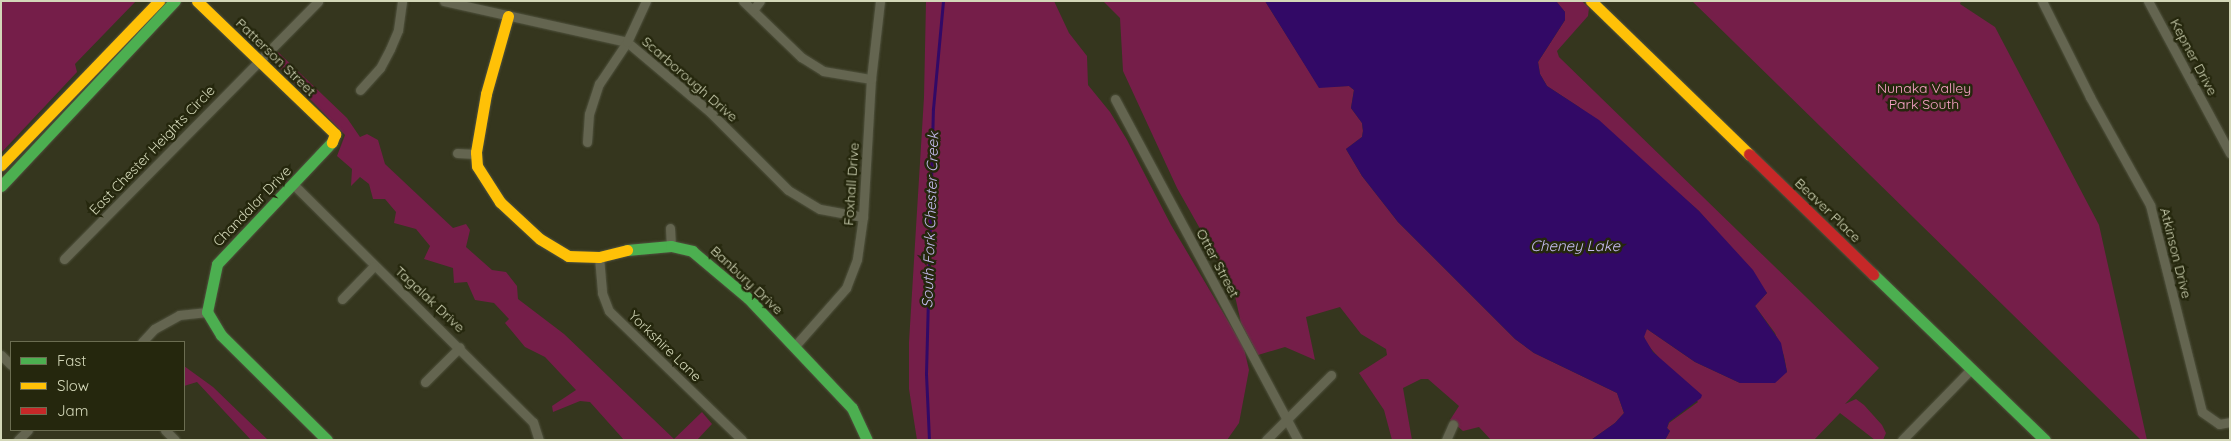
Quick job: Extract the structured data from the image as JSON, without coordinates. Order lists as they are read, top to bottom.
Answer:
{
  "streets": {
    "street": [
      "Patterson Street",
      "Kepner Drive",
      "Scarborough Drive",
      "East Chester Heights Circle",
      "Foxhall Drive",
      "Chandalar Drive",
      "Beaver Place",
      "Atkinson Drive",
      "Otter Street",
      "Banbury Drive",
      "Tagalak Drive",
      "Yorkshire Lane"
    ]
  },
  "crossings": [
    ["Patterson Street", "East Chester Heights Circle"],
    ["Patterson Street", "Chandalar Drive"],
    ["Scarborough Drive", "Foxhall Drive"],
    ["Scarborough Drive", "Banbury Drive"],
    ["Foxhall Drive", "Banbury Drive"],
    ["Chandalar Drive", "Tagalak Drive"],
    ["Banbury Drive", "Yorkshire Lane"]
  ],
  "water": ["South Fork Chester Creek", "Cheney Lake"],
  "parks": ["Nunaka Valley Park South"],
  "legend": ["Fast", "Slow", "Jam"]
}
